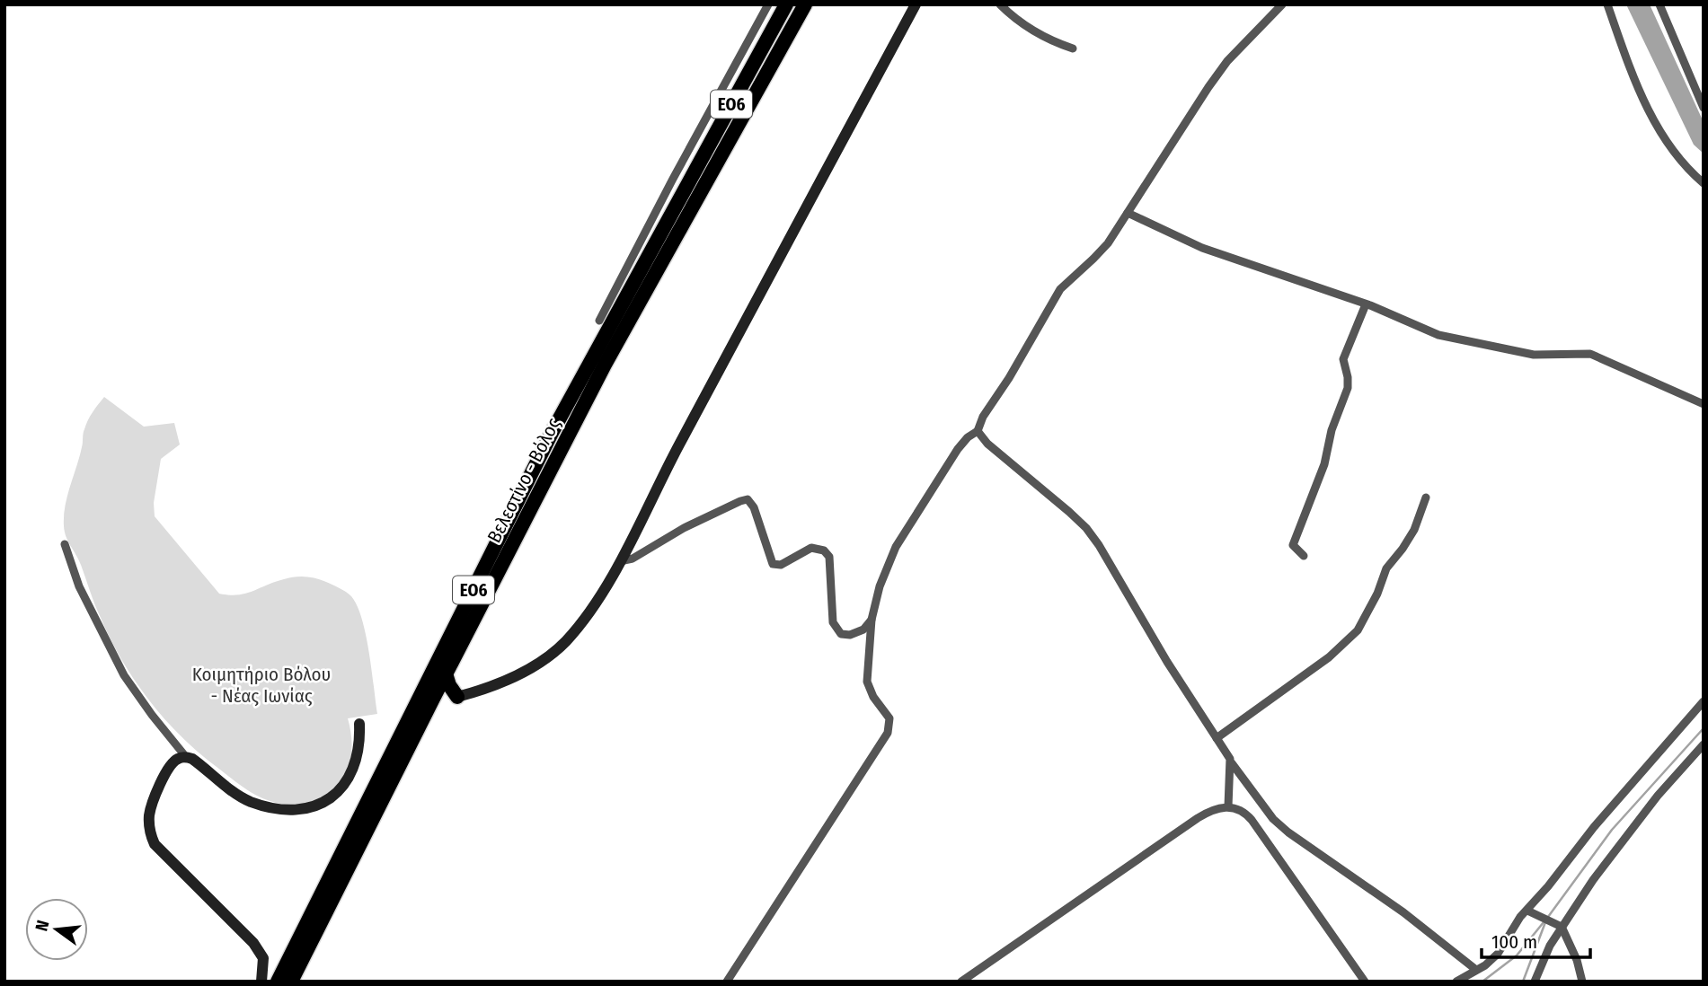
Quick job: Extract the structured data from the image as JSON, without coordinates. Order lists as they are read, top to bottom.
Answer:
{
  "streets": {
    "highway": ["ΕΟ6", "Βελεστίνο - Βόλος"]
  },
  "parks": ["Κοιμητήριο Βόλου - Νέας Ιωνίας"],
  "scale_bar": "100 m",
  "north": "left"
}
